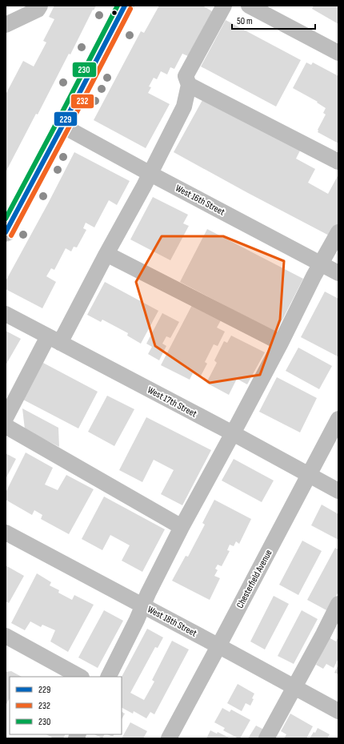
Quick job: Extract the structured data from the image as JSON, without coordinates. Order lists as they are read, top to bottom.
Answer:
{
  "streets": {
    "street": [
      "West 16th Street",
      "West 17th Street",
      "Chesterfield Avenue",
      "West 18th Street"
    ]
  },
  "crossings": [
    ["West 17th Street", "Chesterfield Avenue"],
    ["Chesterfield Avenue", "West 18th Street"]
  ],
  "lines": ["transit line 229", "transit line 230", "transit line 232"],
  "legend": ["229", "232", "230"],
  "scale_bar": "50 m"
}
